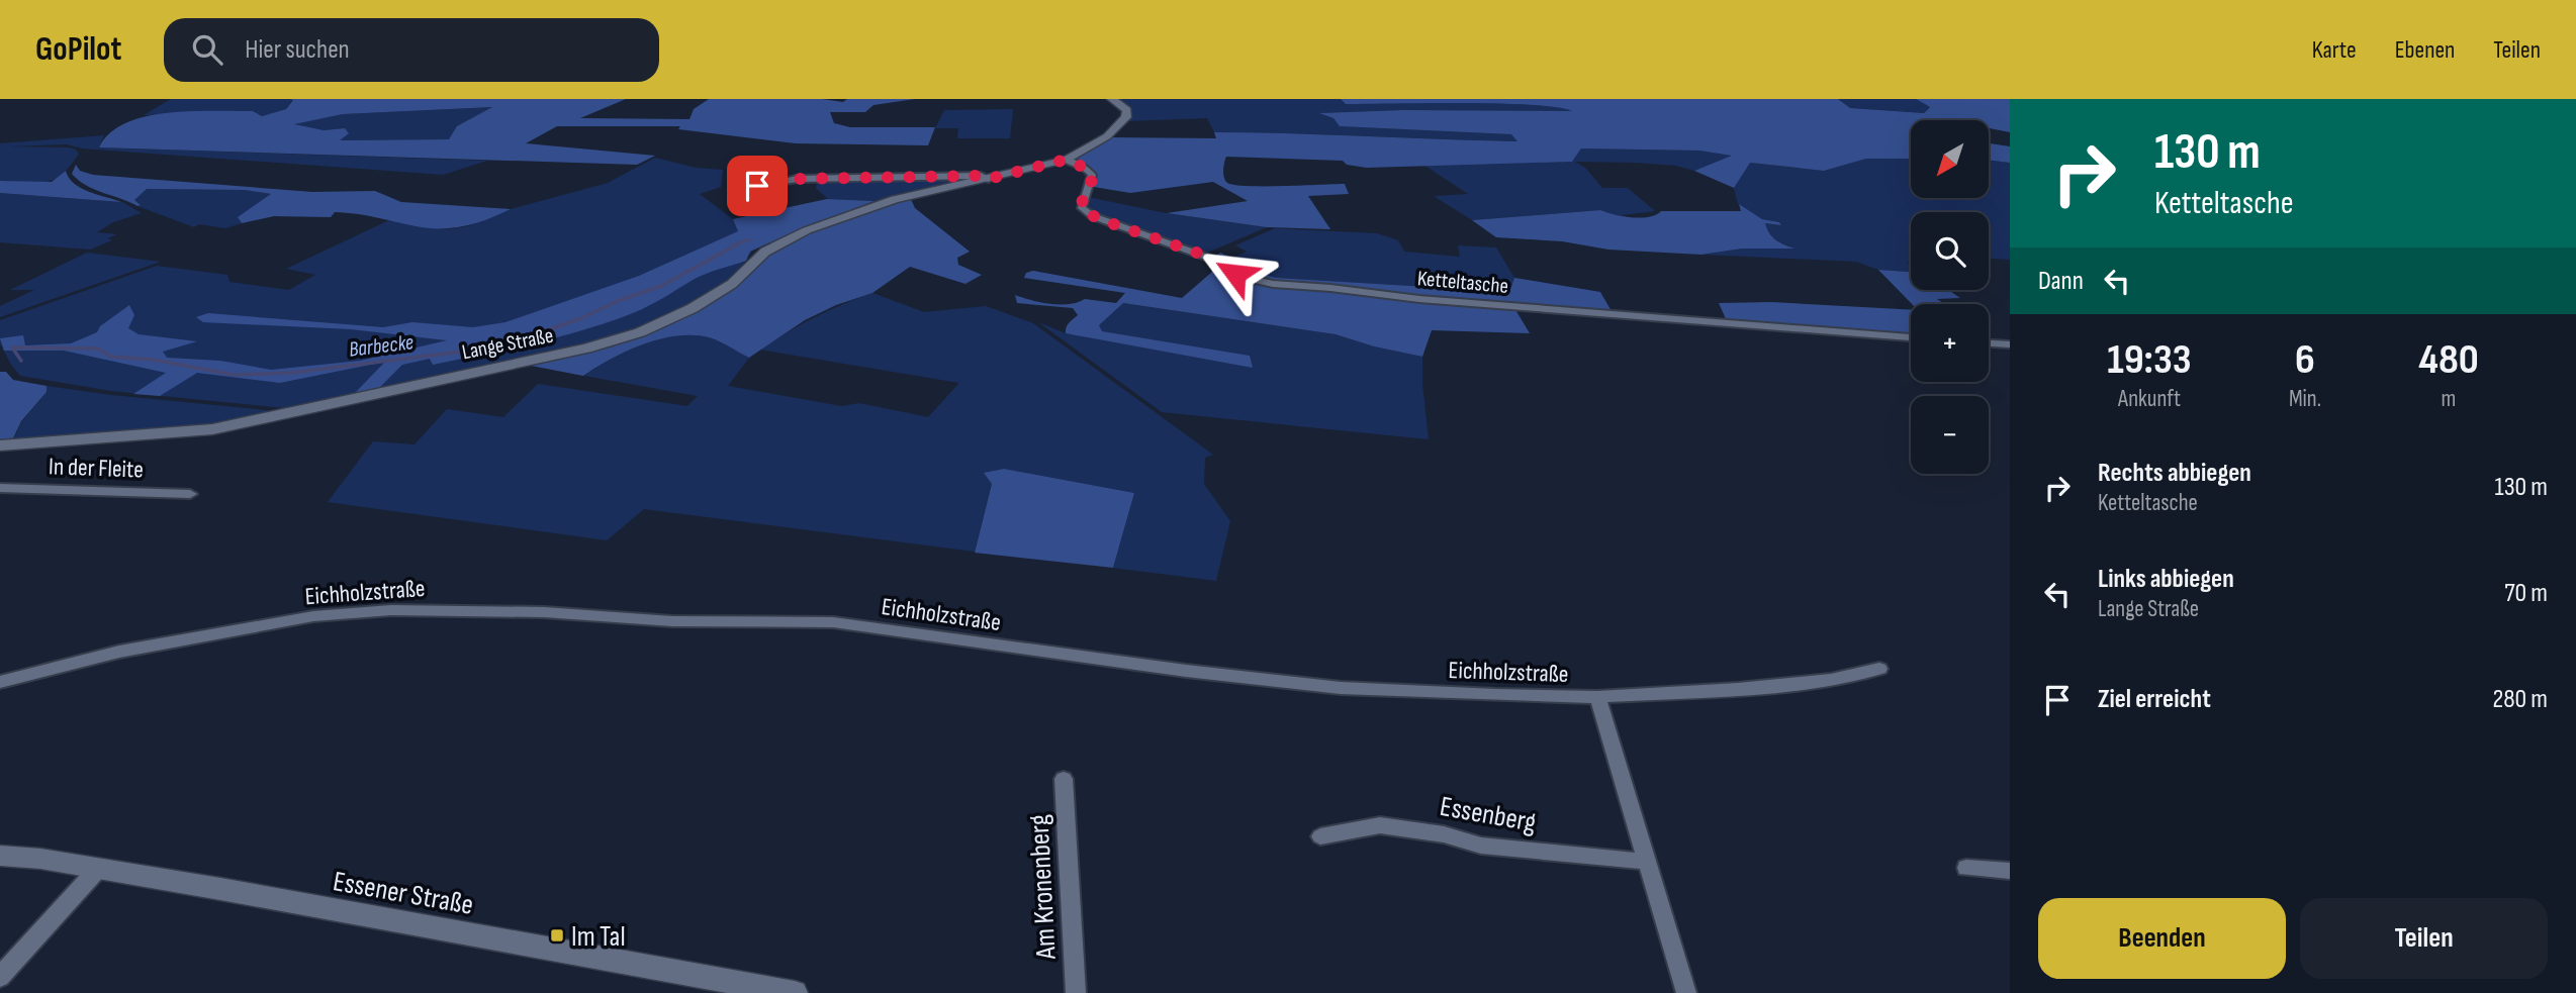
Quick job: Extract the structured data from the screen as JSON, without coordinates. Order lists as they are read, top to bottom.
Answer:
{
  "streets": {
    "street": [
      "Ketteltasche",
      "Lange Straße",
      "In der Fleite",
      "Eichholzstraße",
      "Essenberg",
      "Am Kronenberg",
      "Essener Straße"
    ]
  },
  "crossings": [
    ["Ketteltasche", "Lange Straße"]
  ],
  "water": ["Barbecke"],
  "places": {
    "transit": ["Im Tal"]
  },
  "north": "bottom left",
  "page": {
    "header": "GoPilot",
    "search": "Hier suchen",
    "nav": ["Karte", "Ebenen", "Teilen"],
    "turn": ["130 m", "Ketteltasche"],
    "map_buttons": ["+", "−"],
    "then": "Dann",
    "eta": [
      "19:33",
      "Ankunft",
      "6",
      "Min.",
      "480",
      "m"
    ],
    "list": [
      {
        "name": "Rechts abbiegen",
        "note": "Ketteltasche",
        "value": "130 m"
      },
      {
        "name": "Links abbiegen",
        "note": "Lange Straße",
        "value": "70 m"
      },
      {
        "name": "Ziel erreicht",
        "value": "280 m"
      }
    ],
    "buttons": ["Beenden", "Teilen"]
  }
}
